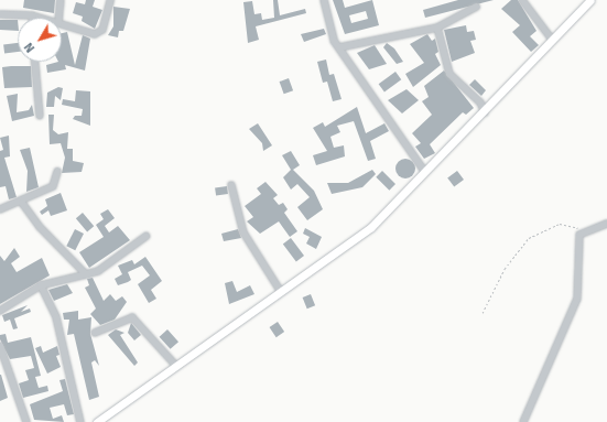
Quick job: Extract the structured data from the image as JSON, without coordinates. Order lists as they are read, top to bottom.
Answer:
{
  "north": "bottom left"
}
